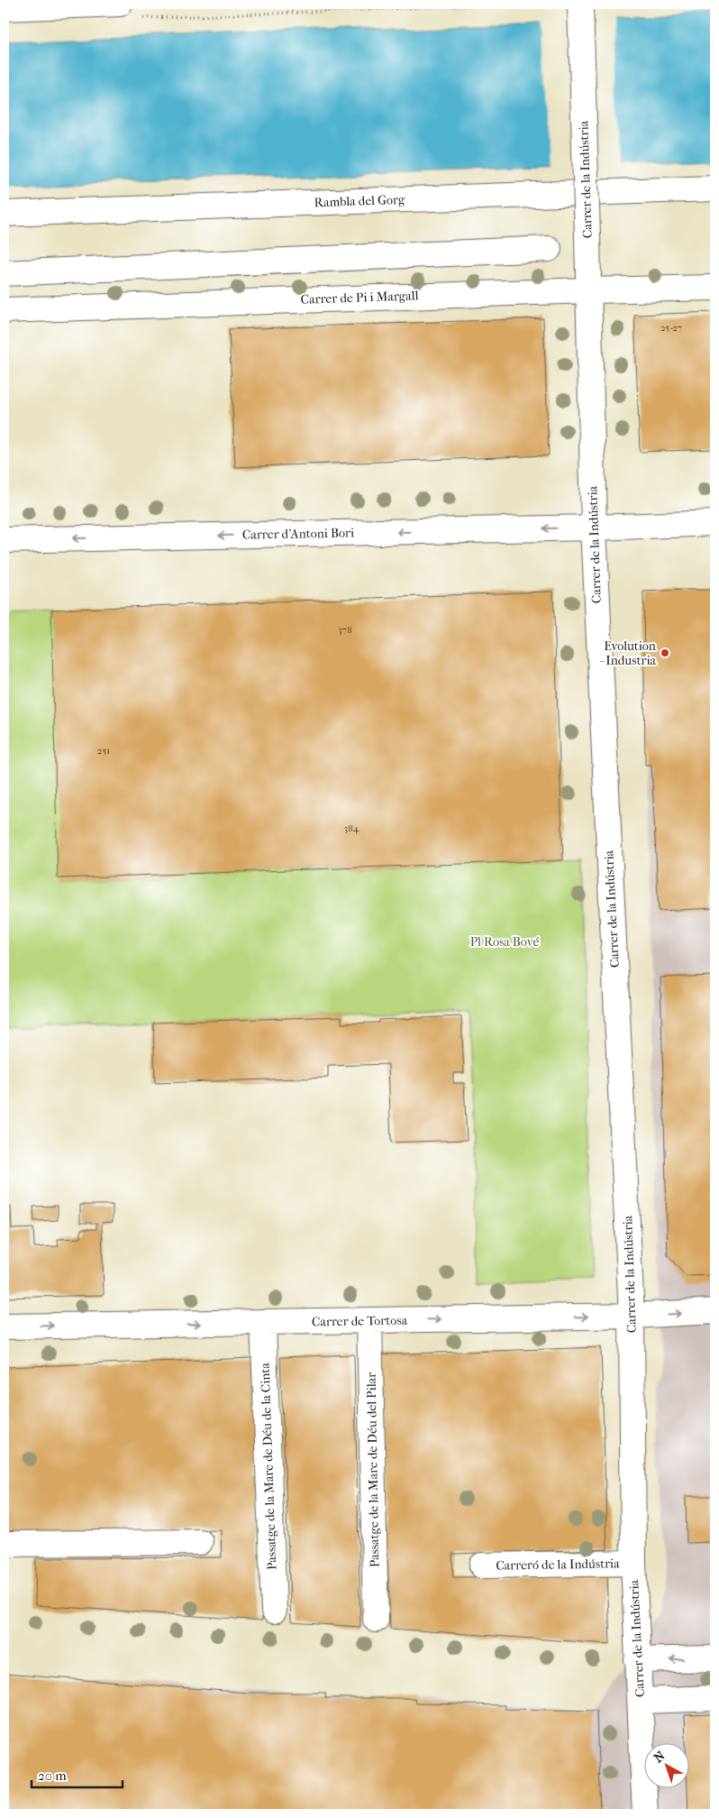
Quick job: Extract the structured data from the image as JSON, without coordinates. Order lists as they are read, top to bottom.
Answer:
{
  "streets": {
    "street": [
      "Carrer de la Indústria",
      "Rambla del Gorg",
      "Carrer de Pi i Margall",
      "Carrer d'Antoni Bori",
      "Carrer de Tortosa",
      "Passatge de la Mare de Déu de la Cinta",
      "Passatge de la Mare de Déu del Pilar",
      "Carreró de la Indústria"
    ]
  },
  "crossings": [
    ["Carrer de la Indústria", "Carrer de Pi i Margall"],
    ["Carrer de la Indústria", "Carrer d'Antoni Bori"],
    ["Carrer de la Indústria", "Carrer de Tortosa"],
    ["Carrer de la Indústria", "Carreró de la Indústria"],
    ["Carrer de Tortosa", "Passatge de la Mare de Déu de la Cinta"],
    ["Carrer de Tortosa", "Passatge de la Mare de Déu del Pilar"]
  ],
  "one_way": ["Carrer d'Antoni Bori"],
  "parks": ["Pl Rosa Bové"],
  "places": ["Evolution - Industria"],
  "house_numbers": [
    "25-27",
    "378",
    "251",
    "384"
  ],
  "scale_bar": "20 m",
  "north": "top left"
}
